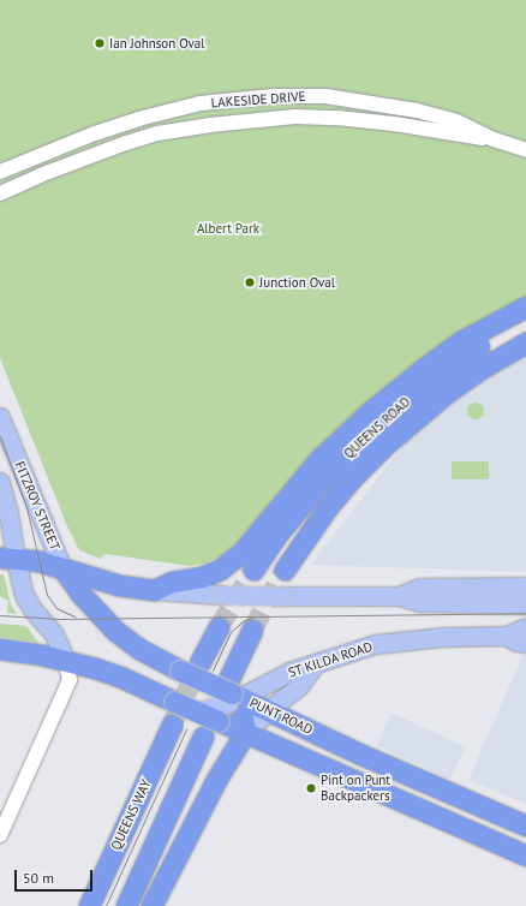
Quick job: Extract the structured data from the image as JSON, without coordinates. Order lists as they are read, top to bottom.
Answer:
{
  "streets": {
    "highway": ["QUEENS ROAD", "PUNT ROAD", "QUEENS WAY"],
    "main road": ["FITZROY STREET", "ST KILDA ROAD"],
    "street": ["LAKESIDE DRIVE"]
  },
  "crossings": [
    ["FITZROY STREET", "PUNT ROAD"],
    ["ST KILDA ROAD", "PUNT ROAD"]
  ],
  "parks": ["Albert Park"],
  "places": ["Ian Johnson Oval", "Junction Oval", "Pint on Punt Backpackers"],
  "scale_bar": "50 m"
}
